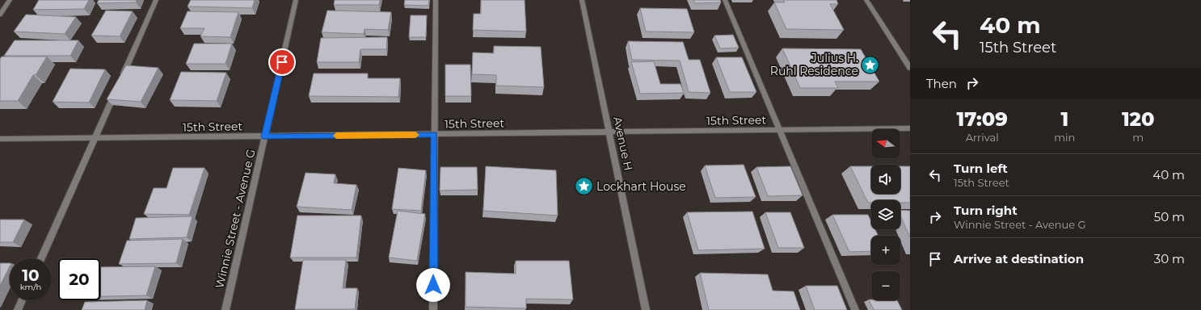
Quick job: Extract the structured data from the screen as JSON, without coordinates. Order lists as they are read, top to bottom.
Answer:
{
  "streets": {
    "street": ["15th Street", "Avenue H", "Winnie Street - Avenue G"]
  },
  "crossings": [
    ["15th Street", "Avenue H"],
    ["15th Street", "Winnie Street - Avenue G"]
  ],
  "places": {
    "place": ["Julius H. Ruhl Residence", "Lockhart House"]
  },
  "north": "left",
  "page": {
    "turn": ["40 m", "15th Street"],
    "then": "Then",
    "eta": [
      "17:09",
      "Arrival",
      "1",
      "min",
      "120",
      "m"
    ],
    "map_buttons": ["+", "−"],
    "list": [
      {
        "name": "Turn left",
        "note": "15th Street",
        "value": "40 m"
      },
      {
        "name": "Turn right",
        "note": "Winnie Street - Avenue G",
        "value": "50 m"
      },
      {
        "name": "Arrive at destination",
        "value": "30 m"
      }
    ],
    "speed": "10 km/h",
    "limit": "20"
  }
}
